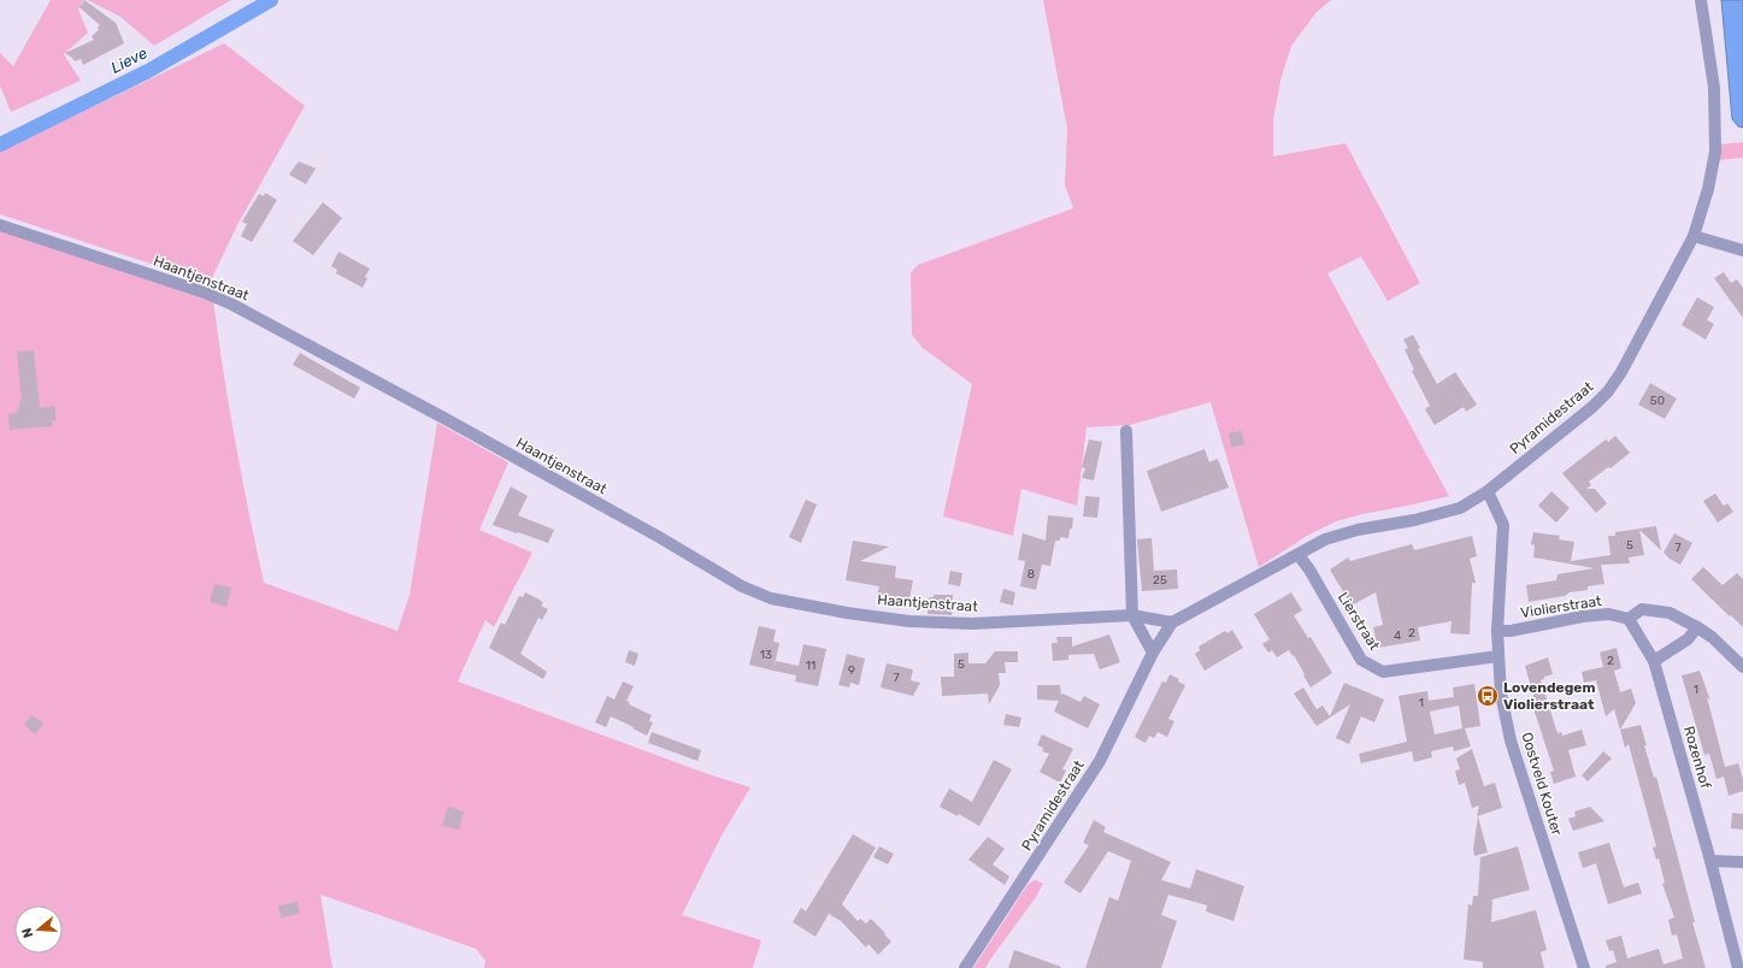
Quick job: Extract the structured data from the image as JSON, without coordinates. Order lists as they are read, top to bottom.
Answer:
{
  "streets": {
    "street": [
      "Haantjenstraat",
      "Pyramidestraat",
      "Violierstraat",
      "Lierstraat",
      "Rozenhof",
      "Oostveld Kouter"
    ]
  },
  "crossings": [
    ["Haantjenstraat", "Pyramidestraat"],
    ["Pyramidestraat", "Lierstraat"],
    ["Pyramidestraat", "Oostveld Kouter"],
    ["Violierstraat", "Rozenhof"],
    ["Violierstraat", "Oostveld Kouter"],
    ["Lierstraat", "Oostveld Kouter"]
  ],
  "water": ["Lieve"],
  "places": {
    "bus stop": ["Lovendegem Violierstraat"]
  },
  "house_numbers": [
    "50",
    "5",
    "7",
    "8",
    "25",
    "2",
    "4",
    "13",
    "2",
    "5",
    "11",
    "9",
    "7",
    "1",
    "1"
  ],
  "north": "left"
}
